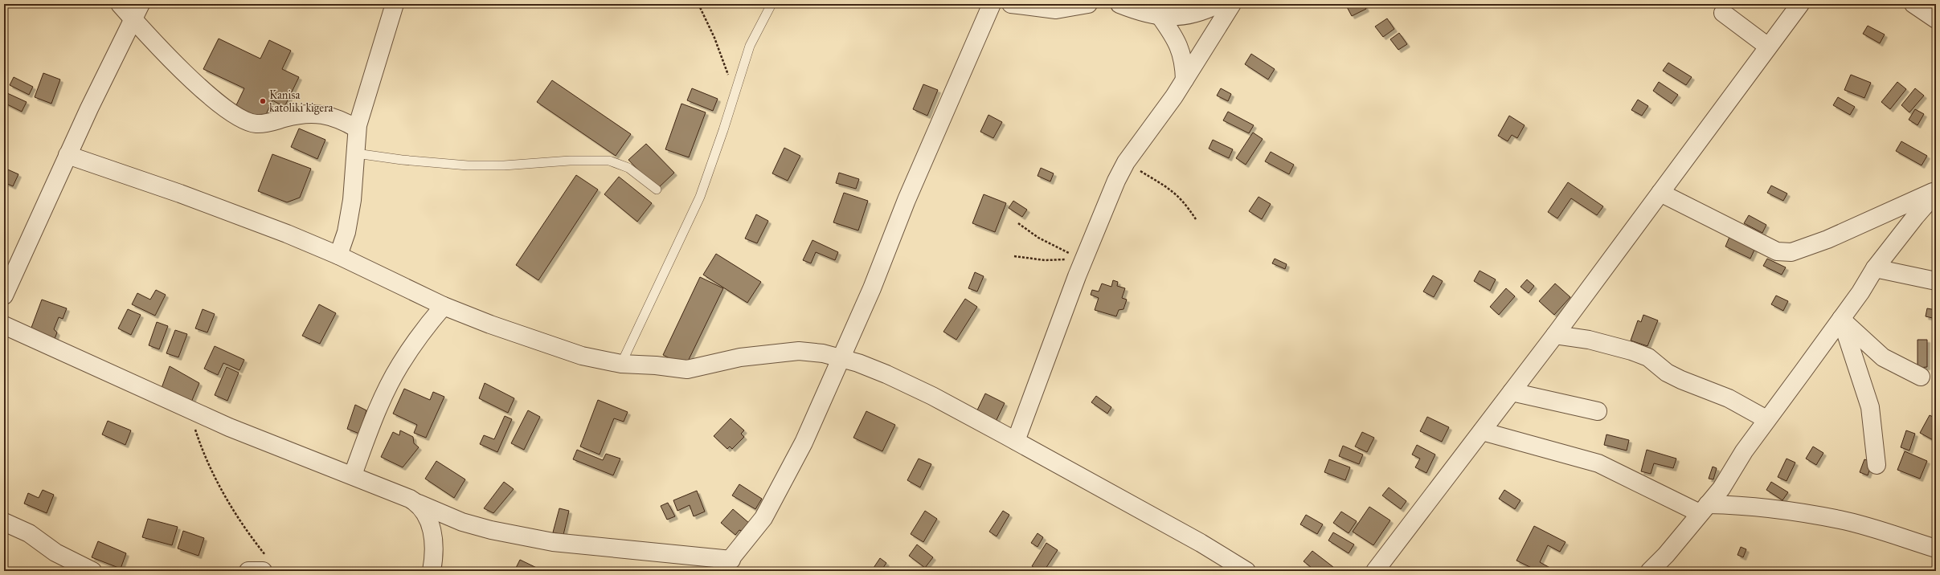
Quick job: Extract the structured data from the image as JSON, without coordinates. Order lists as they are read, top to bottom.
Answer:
{
  "places": ["Kanisa katoliki kigera"]
}
